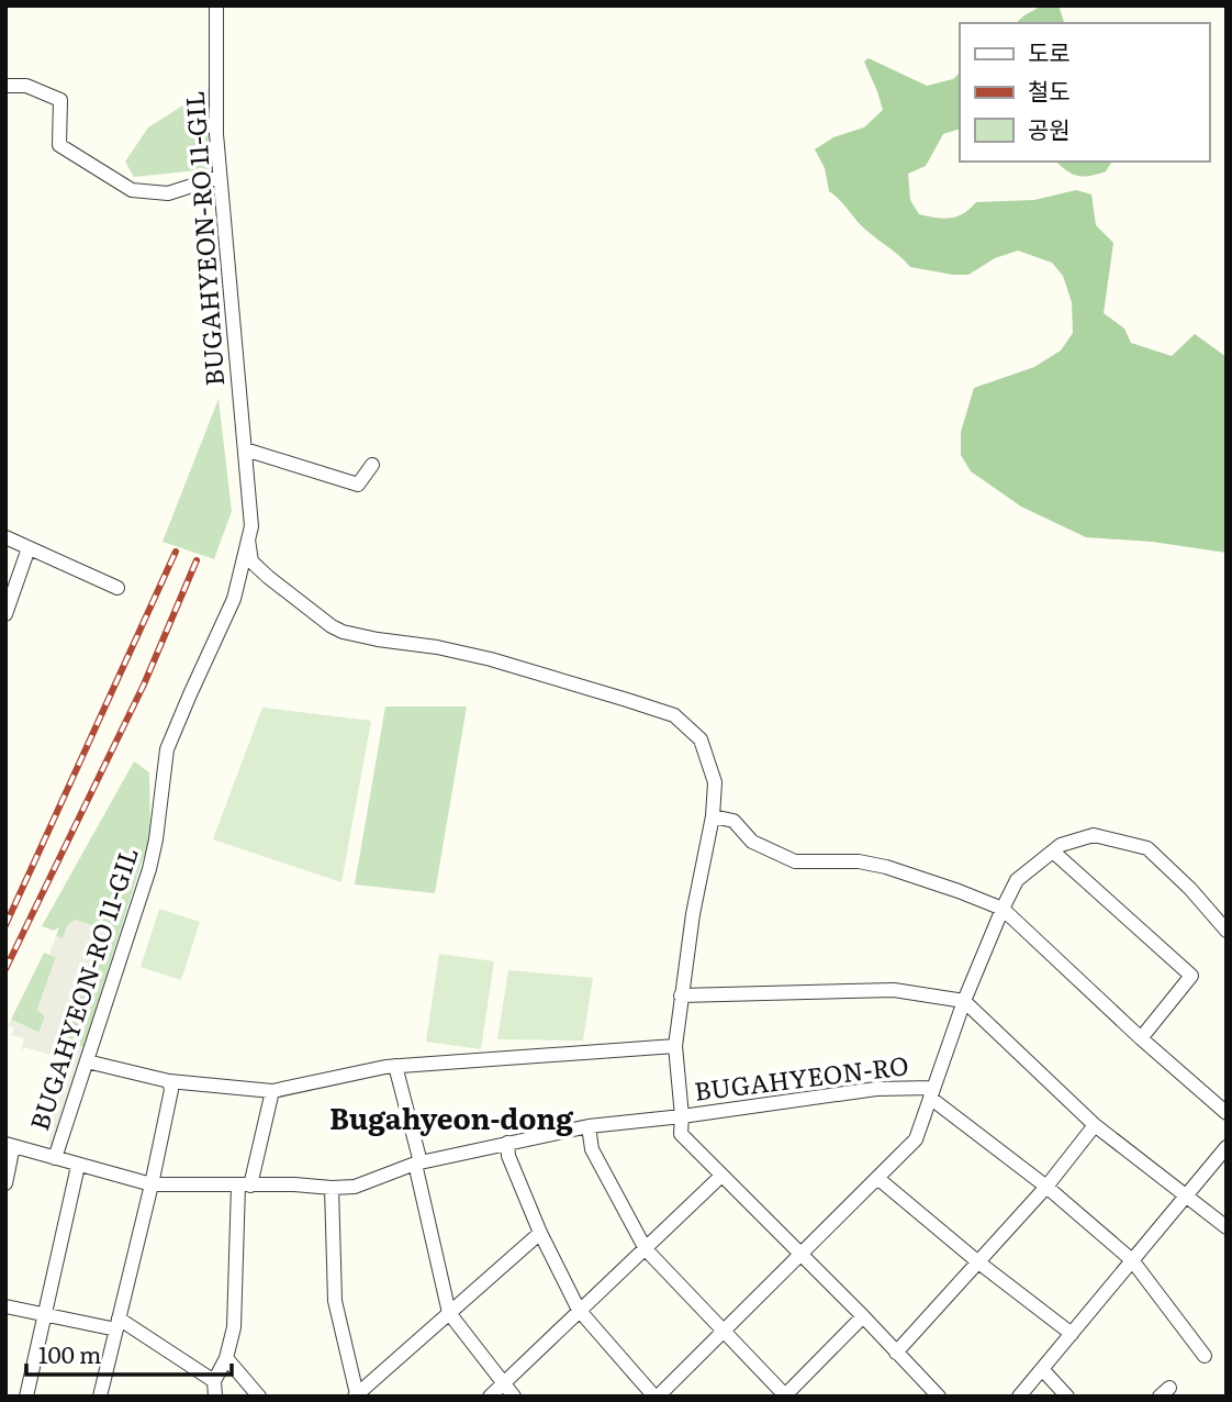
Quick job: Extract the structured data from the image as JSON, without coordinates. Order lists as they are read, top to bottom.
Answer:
{
  "streets": {
    "street": ["BUGAHYEON-RO 11-GIL", "BUGAHYEON-RO"]
  },
  "crossings": [
    ["BUGAHYEON-RO 11-GIL", "BUGAHYEON-RO"]
  ],
  "districts": ["Bugahyeon-dong"],
  "legend": ["도로", "철도", "공원"],
  "scale_bar": "100 m"
}
